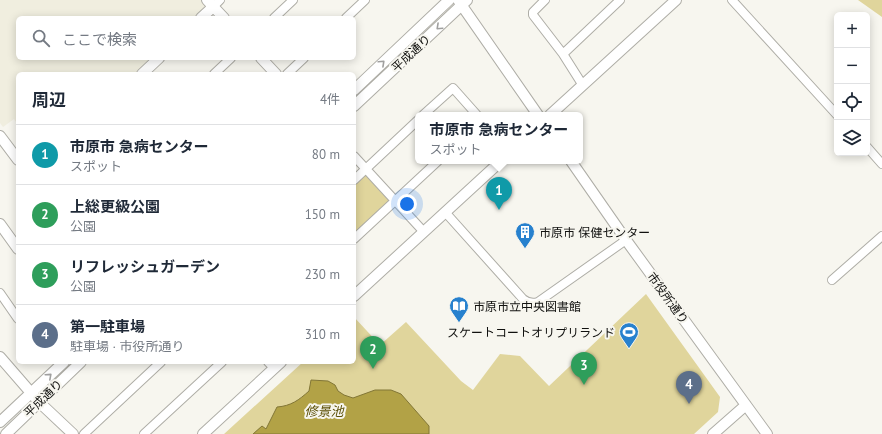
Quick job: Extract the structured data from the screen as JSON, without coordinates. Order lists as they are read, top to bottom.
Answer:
{
  "streets": {
    "street": ["平成通り", "市役所通り"]
  },
  "water": ["修景池"],
  "places": {
    "building": ["市原市 保健センター"],
    "library": ["市原市立中央図書館"],
    "sports": ["スケートコートオリプリランド"]
  },
  "page": {
    "map_buttons": ["+", "−"],
    "search": "ここで検索",
    "heading": ["周辺", "4件"],
    "popup": ["市原市 急病センター", "スポット"],
    "list": [
      {
        "mark": "1",
        "name": "市原市 急病センター",
        "note": "スポット",
        "value": "80 m"
      },
      {
        "mark": "2",
        "name": "上総更級公園",
        "note": "公園",
        "value": "150 m"
      },
      {
        "mark": "3",
        "name": "リフレッシュガーデン",
        "note": "公園",
        "value": "230 m"
      },
      {
        "mark": "4",
        "name": "第一駐車場",
        "note": "駐車場 · 市役所通り",
        "value": "310 m"
      }
    ],
    "pins": [
      "1",
      "2",
      "3",
      "4"
    ]
  }
}
